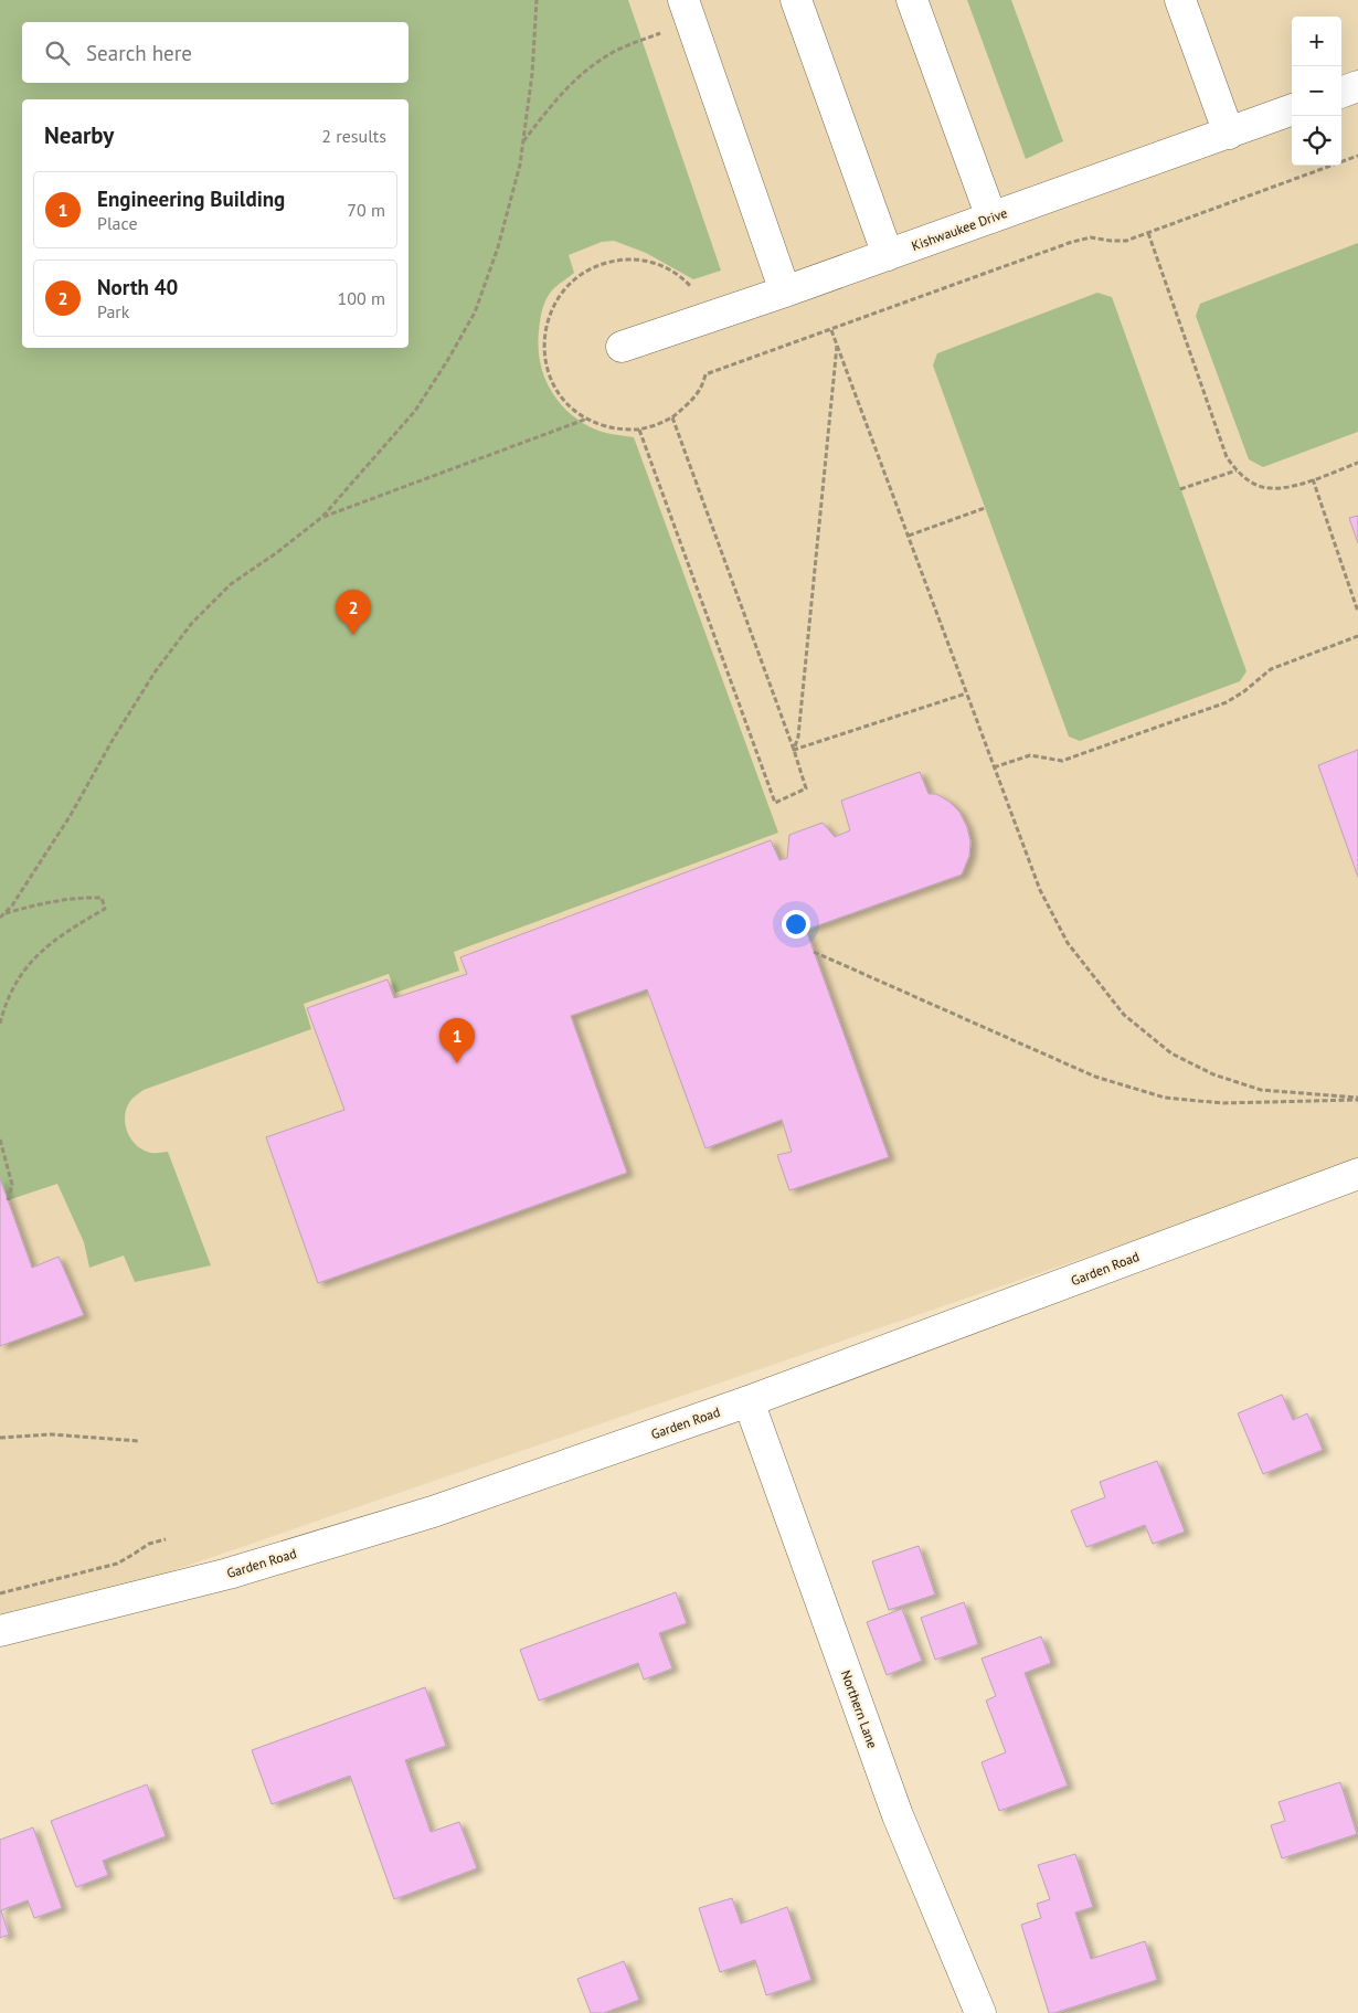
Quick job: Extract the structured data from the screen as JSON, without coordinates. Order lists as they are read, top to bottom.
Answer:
{
  "streets": {
    "street": ["Kishwaukee Drive", "Garden Road", "Northern Lane"]
  },
  "crossings": [
    ["Garden Road", "Northern Lane"]
  ],
  "page": {
    "map_buttons": ["+", "−"],
    "search": "Search here",
    "heading": ["Nearby", "2 results"],
    "list": [
      {
        "mark": "1",
        "name": "Engineering Building",
        "note": "Place",
        "value": "70 m"
      },
      {
        "mark": "2",
        "name": "North 40",
        "note": "Park",
        "value": "100 m"
      }
    ],
    "pins": ["2", "1"]
  }
}
